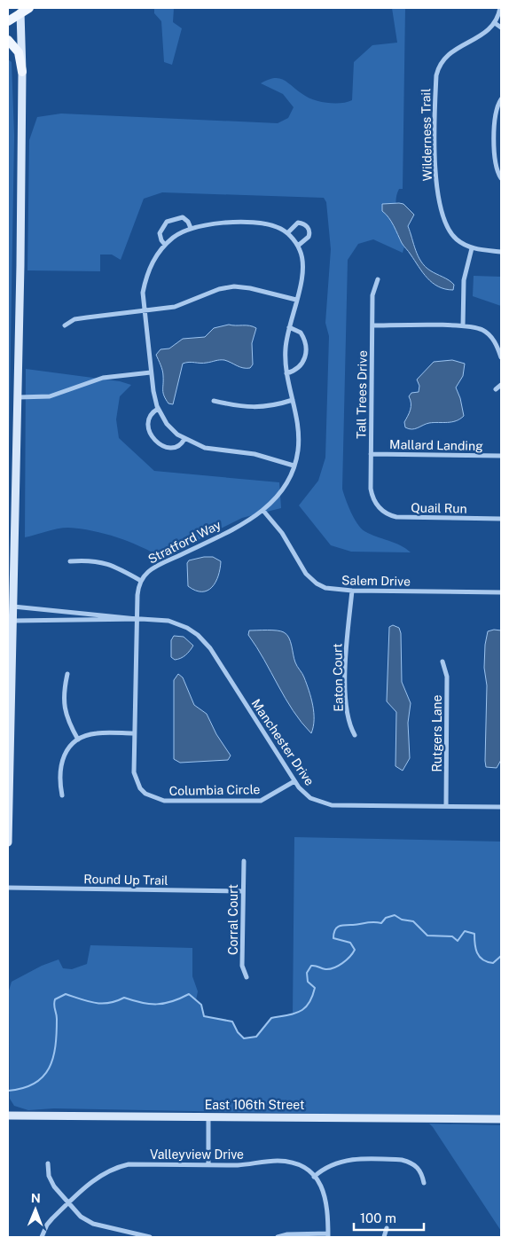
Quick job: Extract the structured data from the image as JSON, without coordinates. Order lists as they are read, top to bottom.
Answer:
{
  "streets": {
    "street": [
      "Wilderness Trail",
      "Tall Trees Drive",
      "Mallard Landing",
      "Quail Run",
      "Stratford Way",
      "Salem Drive",
      "Eaton Court",
      "Rutgers Lane",
      "Manchester Drive",
      "Columbia Circle",
      "Round Up Trail",
      "Corral Court",
      "East 106th Street",
      "Valleyview Drive"
    ]
  },
  "crossings": [
    ["Tall Trees Drive", "Mallard Landing"],
    ["Tall Trees Drive", "Quail Run"],
    ["Stratford Way", "Salem Drive"],
    ["Stratford Way", "Manchester Drive"],
    ["Stratford Way", "Columbia Circle"],
    ["Salem Drive", "Eaton Court"],
    ["Rutgers Lane", "Manchester Drive"],
    ["Manchester Drive", "Columbia Circle"],
    ["Round Up Trail", "Corral Court"]
  ],
  "scale_bar": "100 m",
  "north": "top"
}
